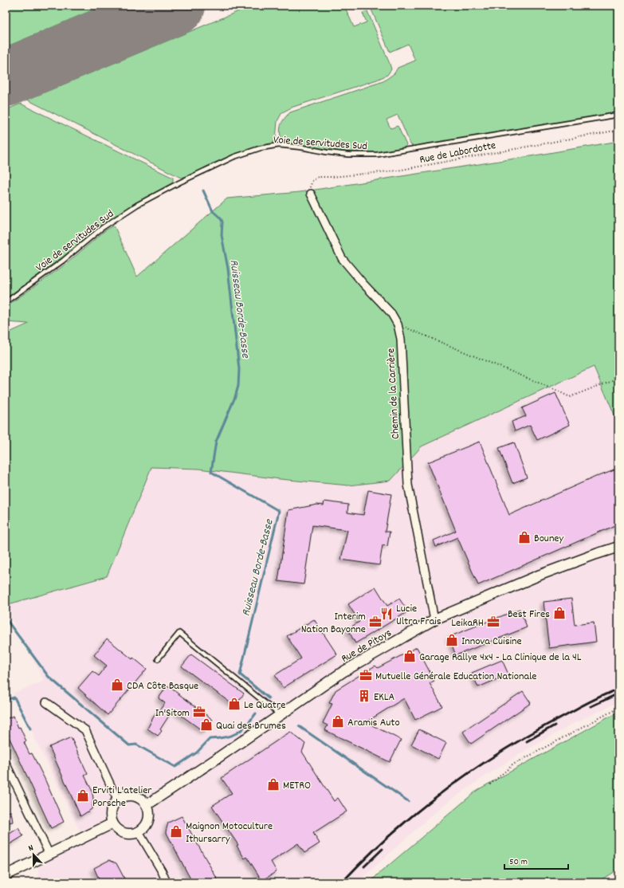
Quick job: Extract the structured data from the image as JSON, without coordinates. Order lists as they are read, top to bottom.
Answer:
{
  "streets": {
    "street": ["Chemin de la Carrière", "Rue de Pitoys"],
    "lane": ["Voie de servitudes Sud"],
    "path": ["Rue de Labordotte"]
  },
  "crossings": [
    ["Rue de Labordotte", "Chemin de la Carrière"],
    ["Chemin de la Carrière", "Rue de Pitoys"]
  ],
  "water": ["Ruisseau Borde-Basse"],
  "places": {
    "shop": [
      "Bouney",
      "Best Fires",
      "Innova Cuisine",
      "Garage Rallye 4x4 - La Clinique de la 4L",
      "CDA Côte Basque",
      "Le Quatre",
      "Aramis Auto",
      "Quai des Brumes",
      "METRO",
      "Erviti L'atelier Porsche",
      "Maignon Motoculture Ithursarry"
    ],
    "restaurant": ["Lucie Ultra Frais"],
    "office": [
      "Interim Nation Bayonne",
      "LeikaRH",
      "Mutuelle Générale Education Nationale",
      "In'Sitom"
    ],
    "building": ["EKLA"]
  },
  "scale_bar": "50 m",
  "north": "top"
}
